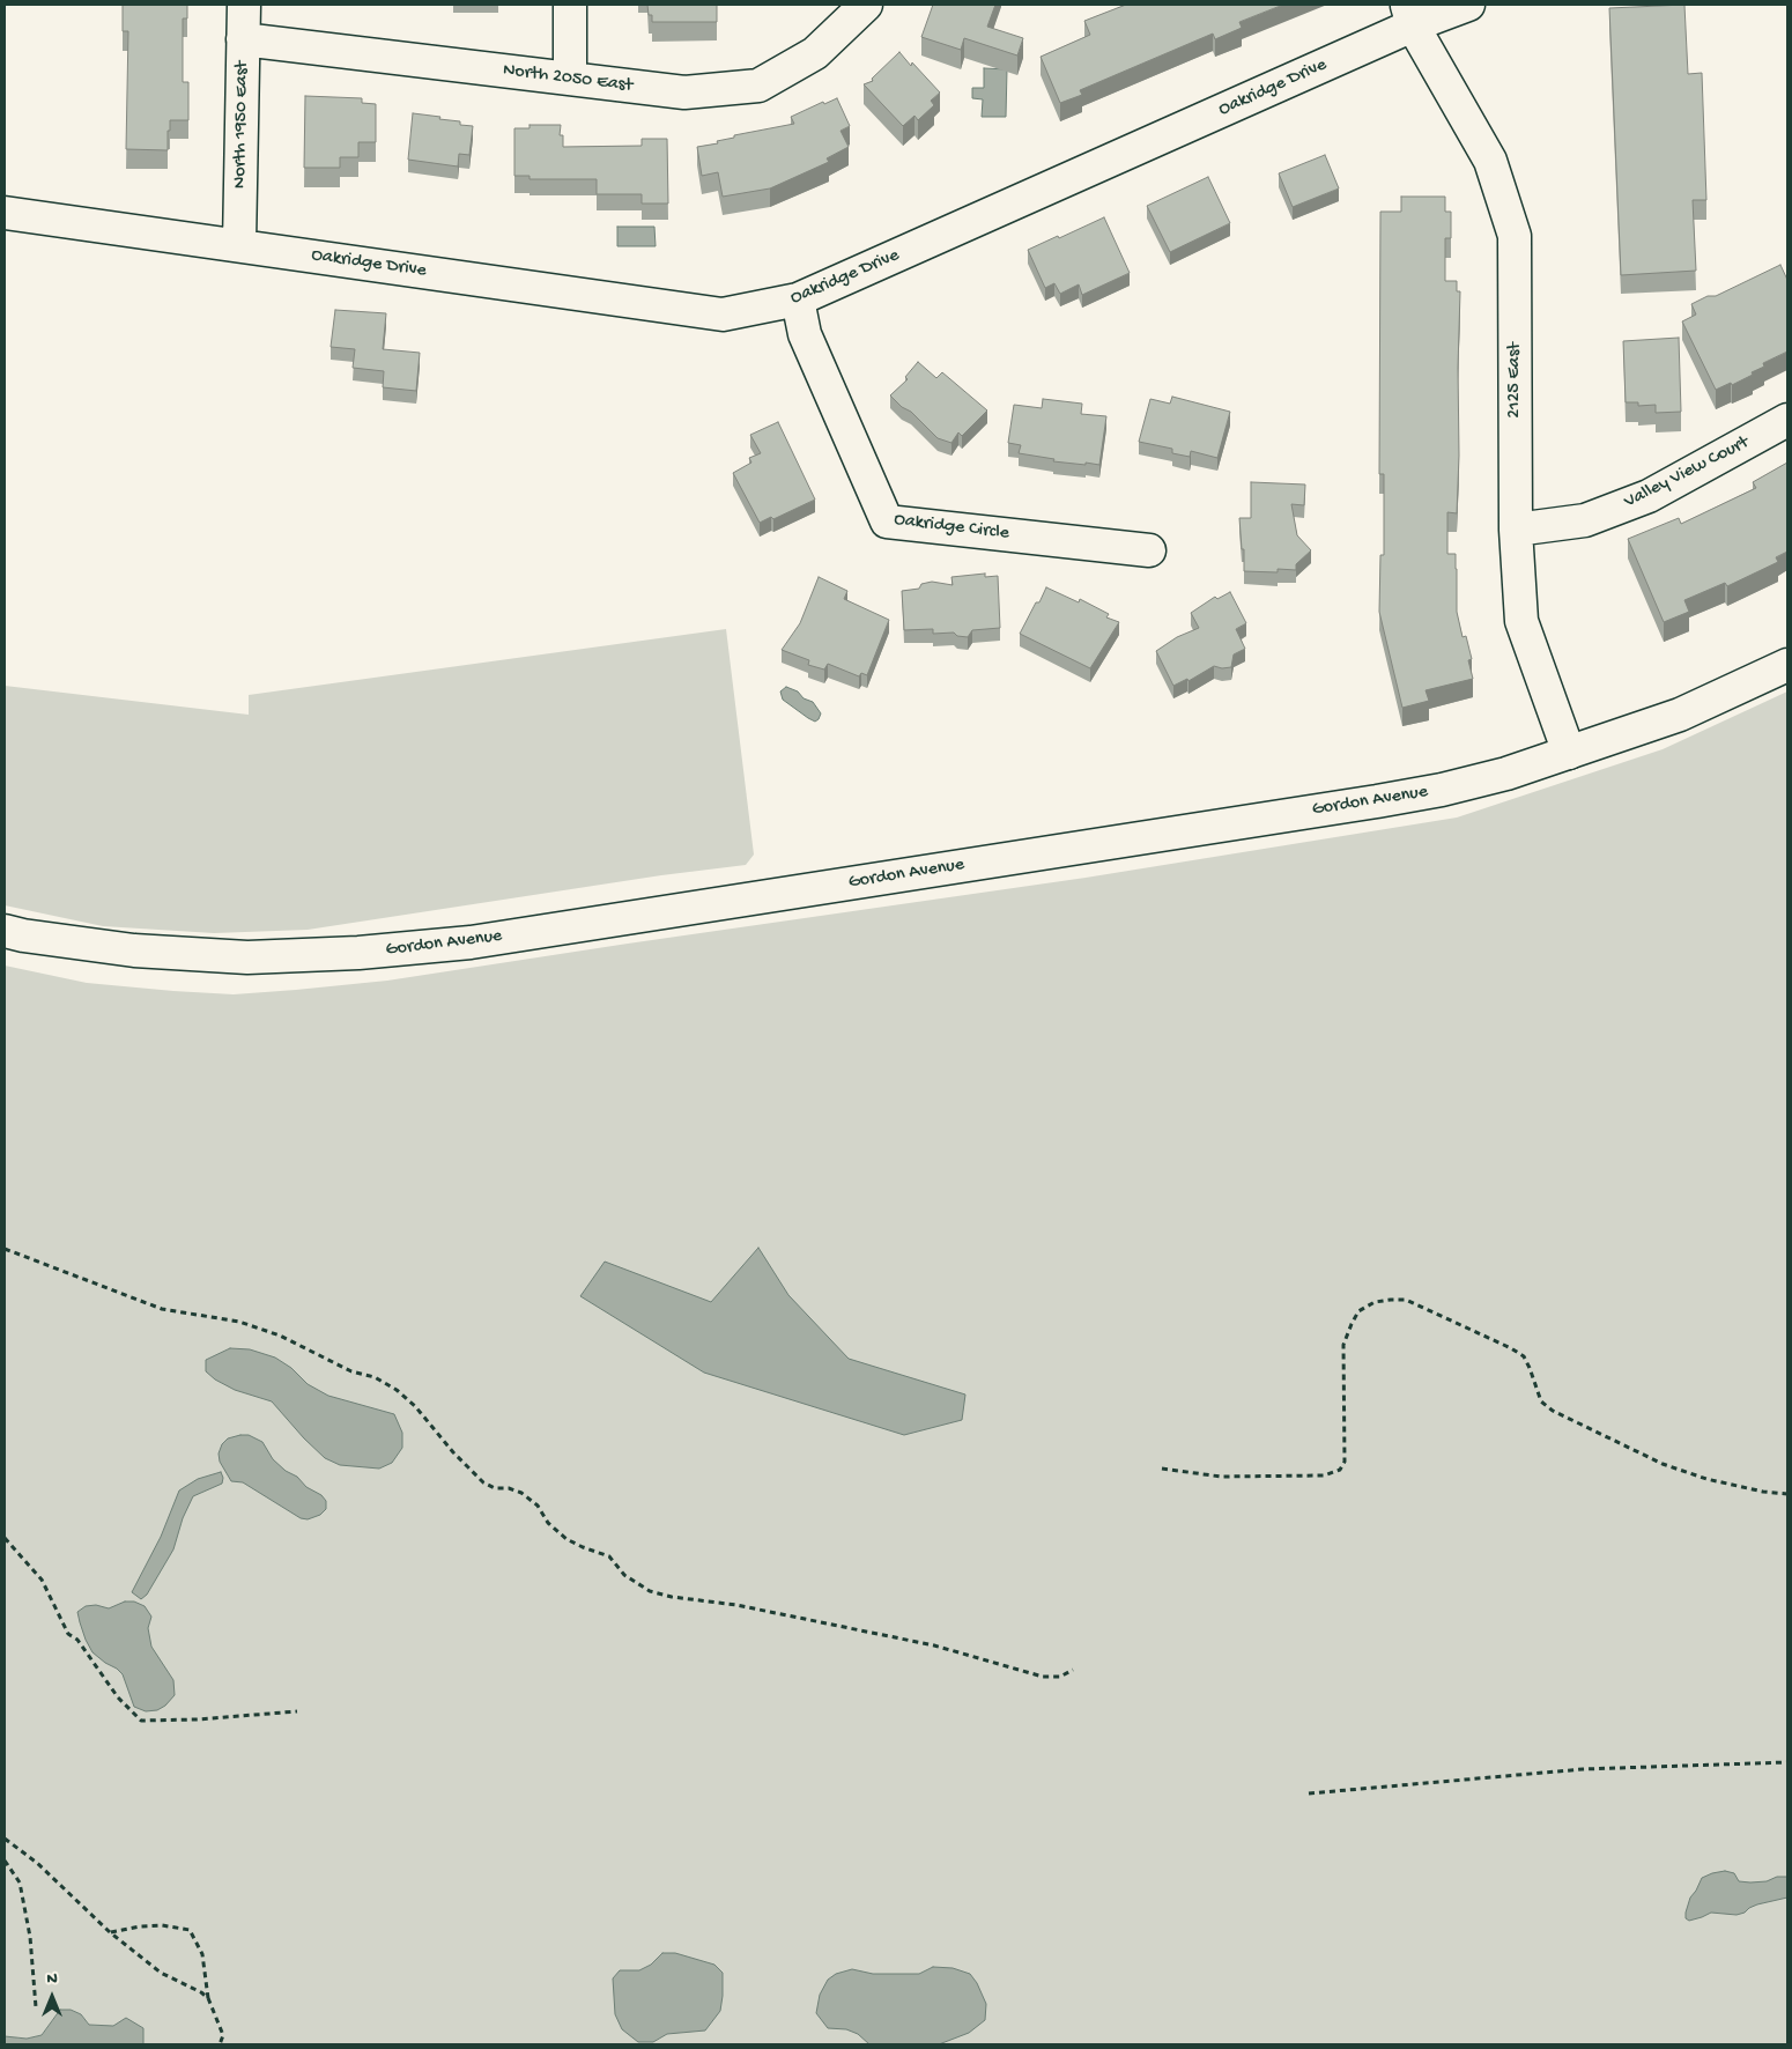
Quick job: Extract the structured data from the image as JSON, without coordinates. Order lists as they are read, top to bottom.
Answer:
{
  "streets": {
    "street": [
      "North 2050 East",
      "Oakridge Drive",
      "North 1950 East",
      "2125 East",
      "Valley View Court",
      "Oakridge Circle",
      "Gordon Avenue"
    ]
  },
  "crossings": [
    ["North 2050 East", "North 1950 East"],
    ["Oakridge Drive", "North 1950 East"],
    ["Oakridge Drive", "2125 East"],
    ["Oakridge Drive", "Oakridge Circle"],
    ["2125 East", "Valley View Court"],
    ["2125 East", "Gordon Avenue"]
  ],
  "north": "top"
}
